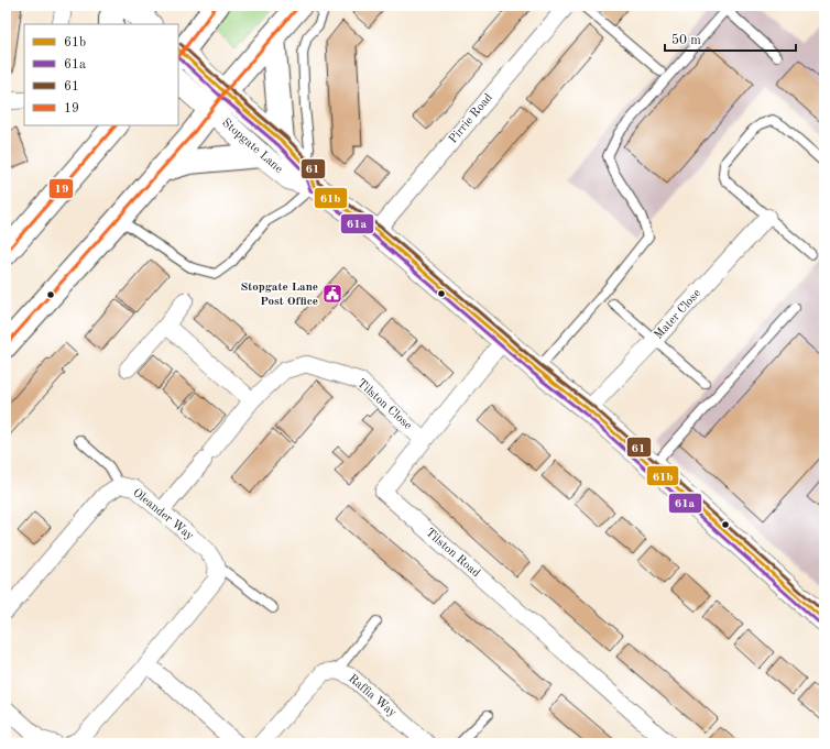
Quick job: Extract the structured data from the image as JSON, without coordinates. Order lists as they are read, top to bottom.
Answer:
{
  "streets": {
    "main road": ["Stopgate Lane"],
    "street": [
      "Pirrie Road",
      "Mater Close",
      "Tilston Close",
      "Oleander Way",
      "Tilston Road",
      "Raffia Way"
    ]
  },
  "crossings": [
    ["Pirrie Road", "Stopgate Lane"],
    ["Stopgate Lane", "Mater Close"],
    ["Stopgate Lane", "Tilston Road"],
    ["Tilston Close", "Oleander Way"],
    ["Tilston Close", "Tilston Road"]
  ],
  "places": {
    "public building": ["Stopgate Lane Post Office"]
  },
  "lines": [
    "transit line 19",
    "transit line 61",
    "transit line 61b",
    "transit line 61a"
  ],
  "legend": [
    "61b",
    "61a",
    "61",
    "19"
  ],
  "scale_bar": "50 m"
}
